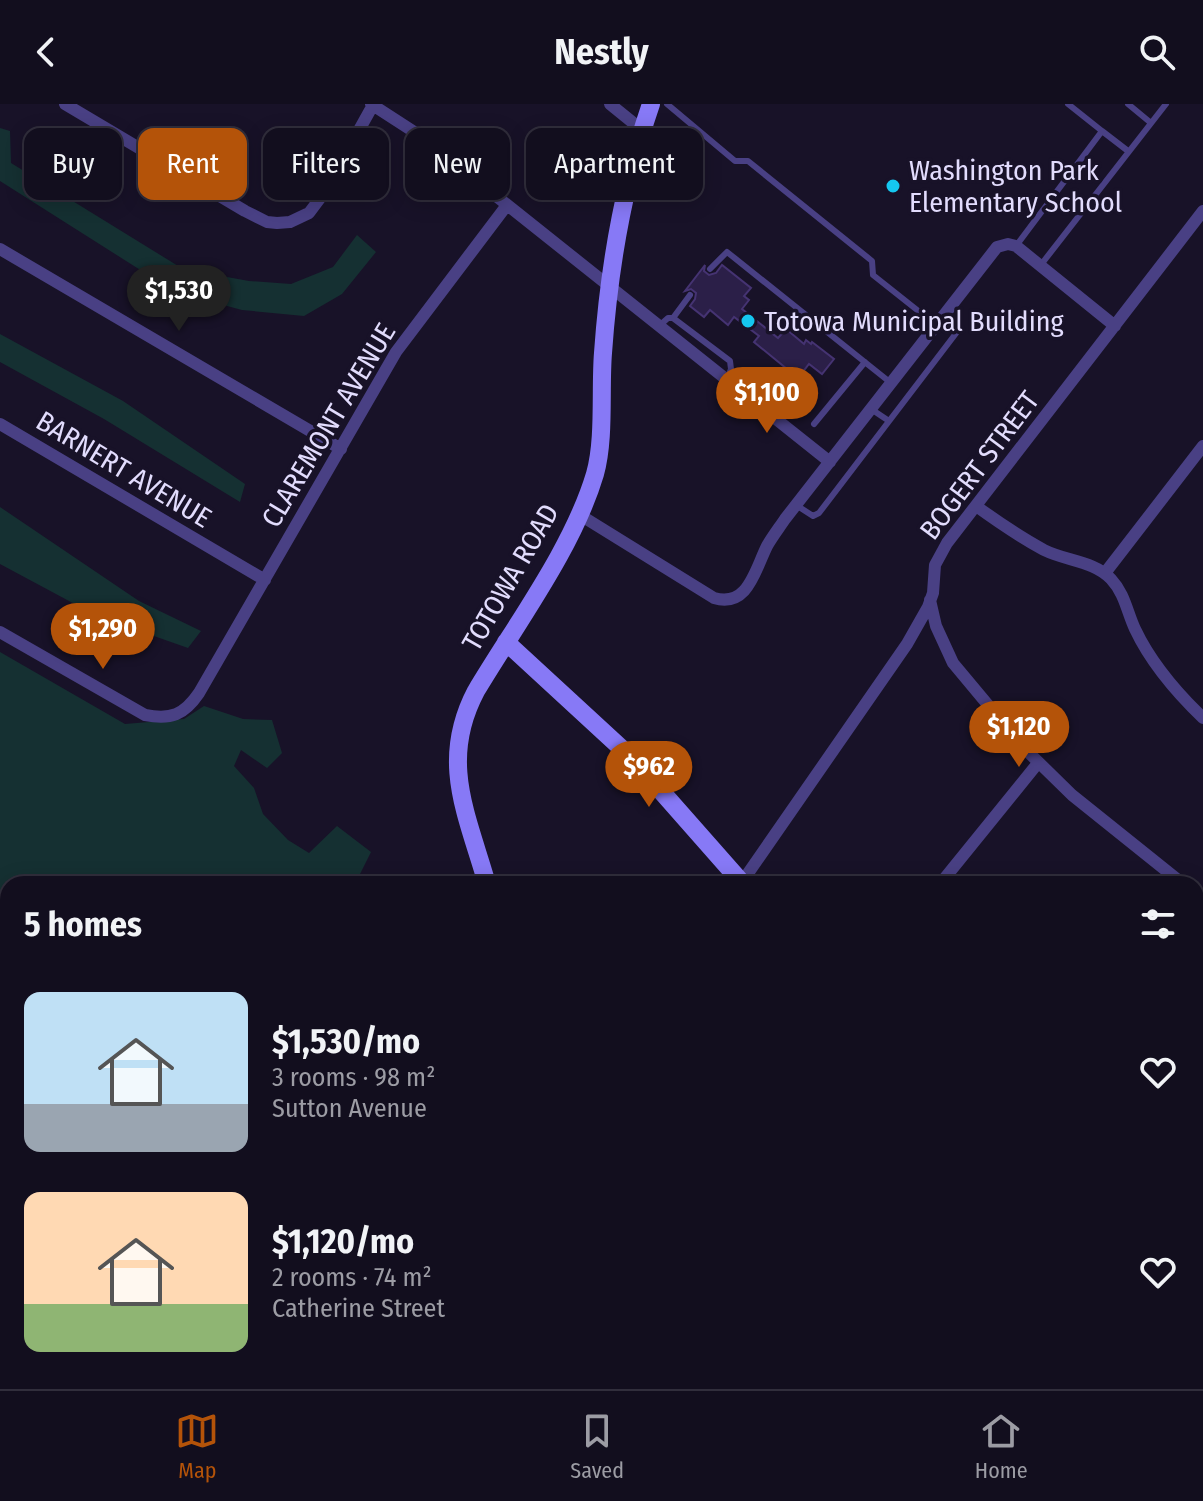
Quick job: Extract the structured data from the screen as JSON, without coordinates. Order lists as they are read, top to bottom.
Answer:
{
  "streets": {
    "main road": ["TOTOWA ROAD"],
    "street": ["CLAREMONT AVENUE", "BOGERT STREET", "BARNERT AVENUE"]
  },
  "crossings": [
    ["CLAREMONT AVENUE", "BARNERT AVENUE"]
  ],
  "places": ["Washington Park Elementary School", "Totowa Municipal Building"],
  "page": {
    "header": "Nestly",
    "chip": [
      "Buy",
      "Rent",
      "Filters",
      "New",
      "Apartment"
    ],
    "price": [
      "$1,530",
      "$1,100",
      "$1,290",
      "$1,120",
      "$962"
    ],
    "heading": "5 homes",
    "list": [
      {
        "name": "$1,530/mo",
        "note": "3 rooms · 98 m² · Sutton Avenue"
      },
      {
        "name": "$1,120/mo",
        "note": "2 rooms · 74 m² · Catherine Street"
      }
    ],
    "tabs": ["Map", "Saved", "Home"]
  }
}
